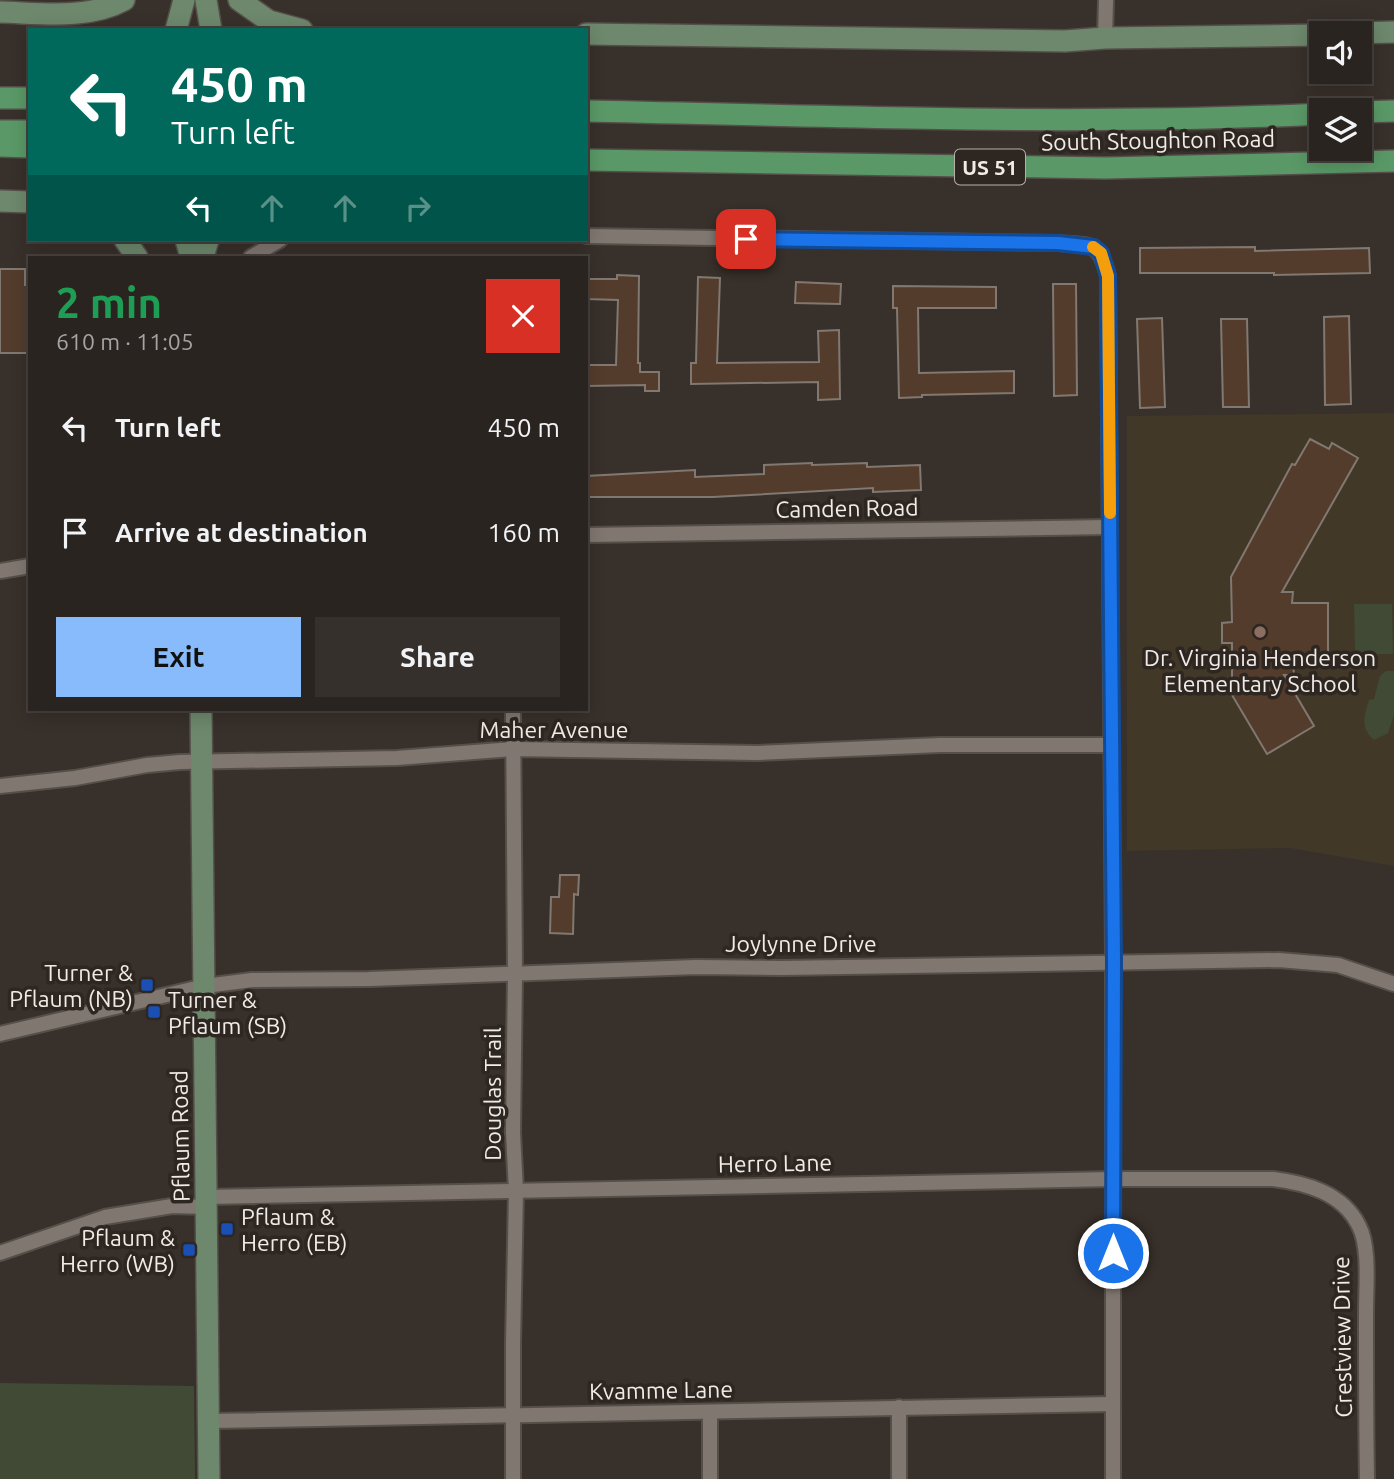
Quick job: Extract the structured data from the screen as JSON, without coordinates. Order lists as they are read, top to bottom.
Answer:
{
  "streets": {
    "main road": ["South Stoughton Road", "US 51"],
    "street": [
      "Camden Road",
      "Maher Avenue",
      "Joylynne Drive",
      "Douglas Trail",
      "Pflaum Road",
      "Herro Lane",
      "Crestview Drive",
      "Kvamme Lane"
    ]
  },
  "crossings": [
    ["Maher Avenue", "Douglas Trail"],
    ["Maher Avenue", "Pflaum Road"],
    ["Joylynne Drive", "Douglas Trail"],
    ["Joylynne Drive", "Pflaum Road"],
    ["Douglas Trail", "Herro Lane"],
    ["Douglas Trail", "Kvamme Lane"],
    ["Pflaum Road", "Herro Lane"],
    ["Pflaum Road", "Kvamme Lane"],
    ["Herro Lane", "Crestview Drive"]
  ],
  "places": {
    "other": ["Dr. Virginia Henderson Elementary School"],
    "transit": [
      "Turner & Pflaum (NB)",
      "Turner & Pflaum (SB)",
      "Pflaum & Herro (EB)",
      "Pflaum & Herro (WB)"
    ]
  },
  "page": {
    "turn": ["450 m", "Turn left"],
    "heading": ["2 min", "610 m · 11:05"],
    "list": [
      {
        "name": "Turn left",
        "value": "450 m"
      },
      {
        "name": "Arrive at destination",
        "value": "160 m"
      }
    ],
    "buttons": ["Exit", "Share"]
  }
}
